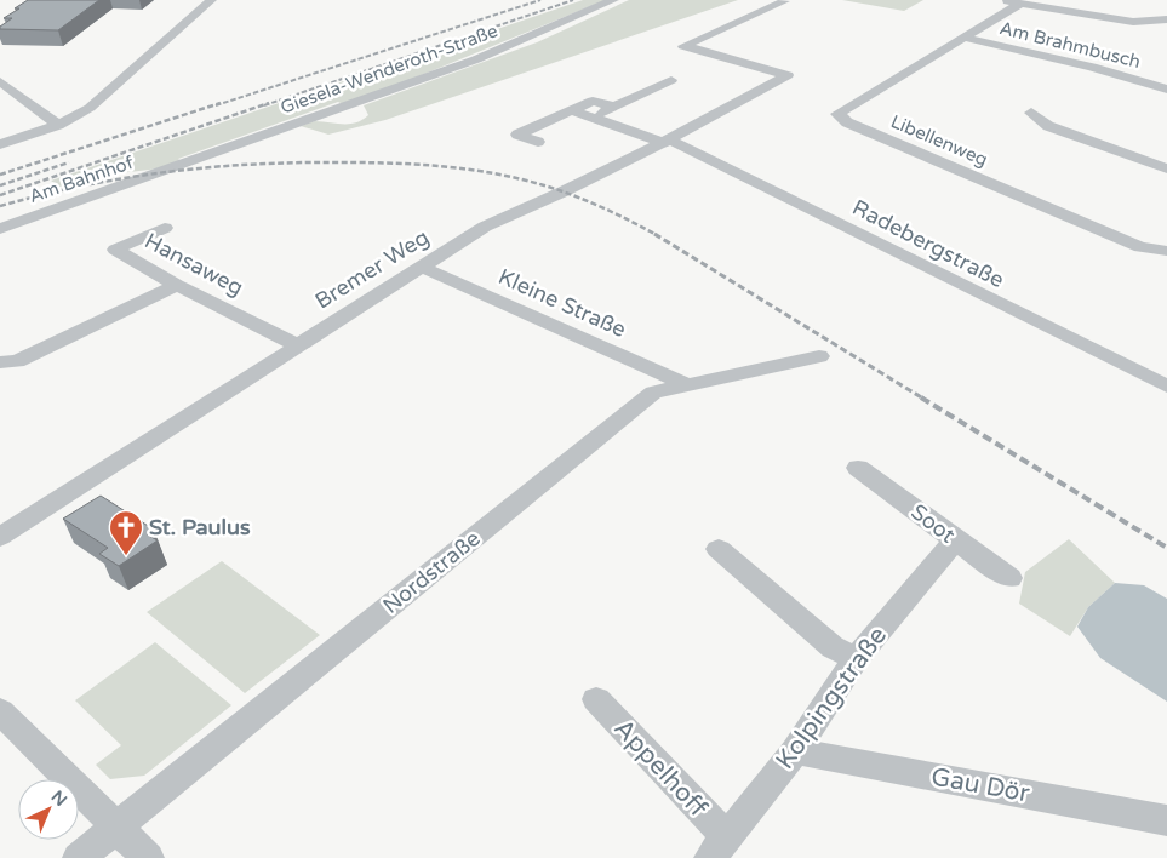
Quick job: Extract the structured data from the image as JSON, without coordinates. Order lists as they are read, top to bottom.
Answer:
{
  "streets": {
    "street": [
      "Am Brahmbusch",
      "Giesela-Wenderoth-Straße",
      "Libellenweg",
      "Am Bahnhof",
      "Radebergstraße",
      "Hansaweg",
      "Bremer Weg",
      "Kleine Straße",
      "Soot",
      "Nordstraße",
      "Kolpingstraße",
      "Appelhoff",
      "Gau Dör"
    ]
  },
  "crossings": [
    ["Am Brahmbusch", "Libellenweg"],
    ["Giesela-Wenderoth-Straße", "Am Bahnhof"],
    ["Radebergstraße", "Bremer Weg"],
    ["Hansaweg", "Bremer Weg"],
    ["Bremer Weg", "Kleine Straße"],
    ["Kleine Straße", "Nordstraße"],
    ["Soot", "Kolpingstraße"],
    ["Kolpingstraße", "Appelhoff"],
    ["Kolpingstraße", "Gau Dör"]
  ],
  "places": {
    "church": ["St. Paulus"]
  },
  "north": "top right"
}
